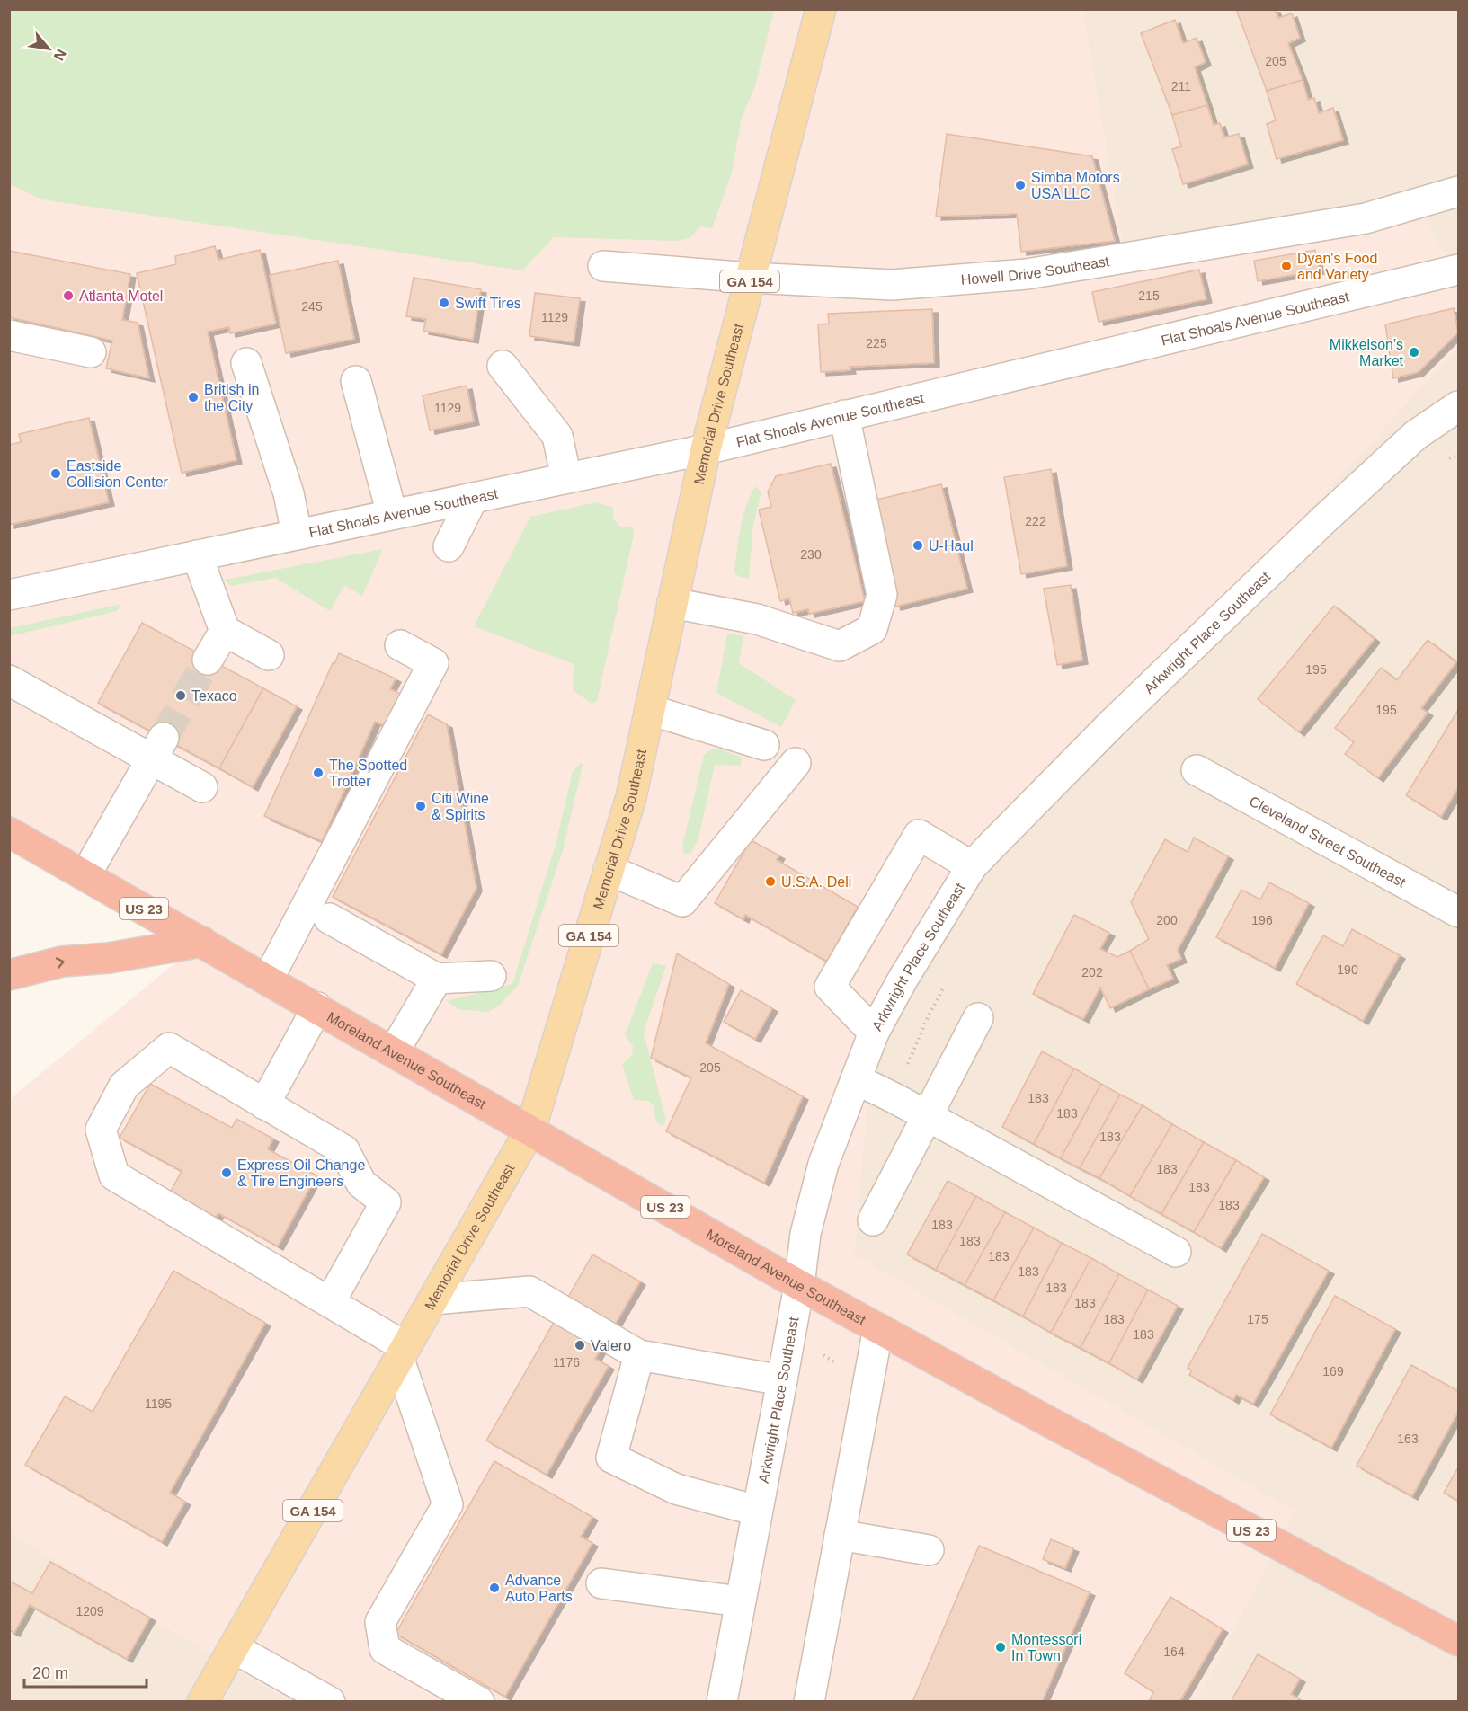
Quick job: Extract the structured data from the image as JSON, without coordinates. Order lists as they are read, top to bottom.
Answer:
{
  "streets": {
    "highway": ["US 23", "Moreland Avenue Southeast"],
    "main road": ["GA 154", "Memorial Drive Southeast"],
    "street": [
      "Howell Drive Southeast",
      "Flat Shoals Avenue Southeast",
      "Arkwright Place Southeast",
      "Cleveland Street Southeast"
    ]
  },
  "crossings": [
    ["Howell Drive Southeast", "Memorial Drive Southeast"],
    ["Flat Shoals Avenue Southeast", "Memorial Drive Southeast"],
    ["Memorial Drive Southeast", "Moreland Avenue Southeast"],
    ["Arkwright Place Southeast", "Moreland Avenue Southeast"]
  ],
  "places": [
    "Simba Motors USA LLC",
    "Dyan's Food and Variety",
    "Atlanta Motel",
    "Swift Tires",
    "Mikkelson's Market",
    "British in the City",
    "Eastside Collision Center",
    "U-Haul",
    "Texaco",
    "The Spotted Trotter",
    "Citi Wine & Spirits",
    "U.S.A. Deli",
    "Express Oil Change & Tire Engineers",
    "Valero",
    "Advance Auto Parts",
    "Montessori In Town"
  ],
  "house_numbers": [
    "205",
    "211",
    "215",
    "245",
    "1129",
    "225",
    "1129",
    "222",
    "230",
    "195",
    "195",
    "200",
    "196",
    "190",
    "202",
    "205",
    "183",
    "183",
    "183",
    "183",
    "183",
    "183",
    "183",
    "183",
    "183",
    "183",
    "183",
    "183",
    "183",
    "175",
    "183",
    "1176",
    "169",
    "1195",
    "163",
    "1209",
    "164"
  ],
  "scale_bar": "20 m",
  "north": "bottom right"
}
